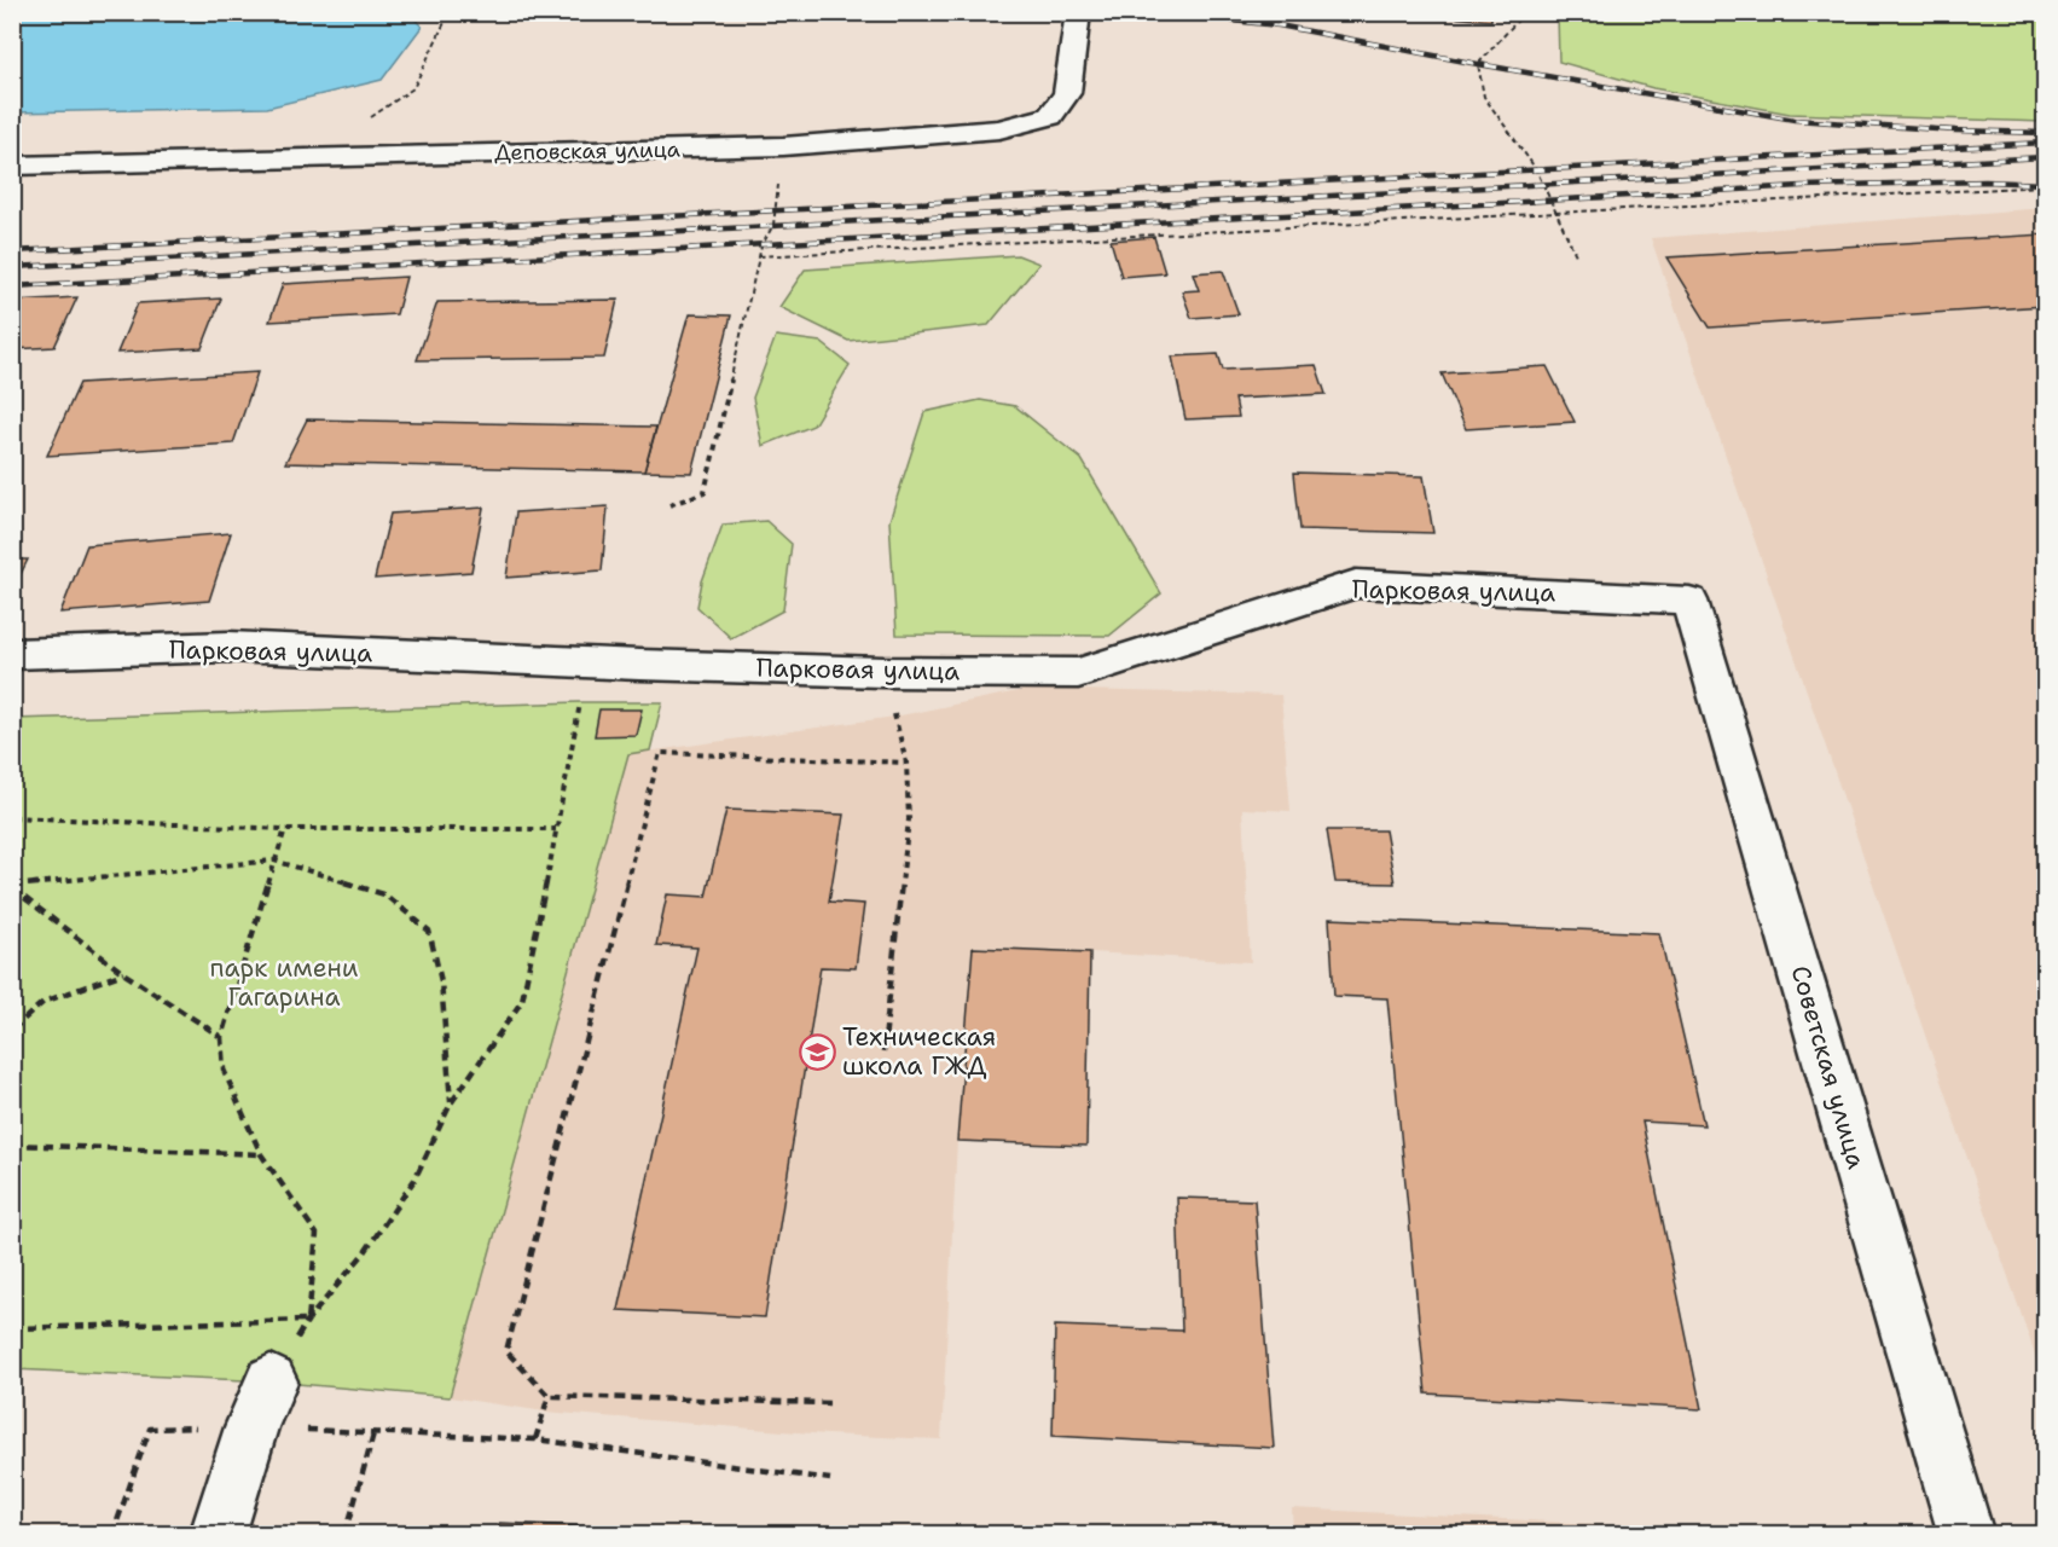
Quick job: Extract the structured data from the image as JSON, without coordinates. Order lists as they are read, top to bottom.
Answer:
{
  "streets": {
    "street": ["Деповская улица", "Парковая улица", "Советская улица"]
  },
  "crossings": [
    ["Парковая улица", "Советская улица"]
  ],
  "parks": ["парк имени Гагарина"],
  "places": {
    "school or university": ["Техническая школа ГЖД"]
  }
}
